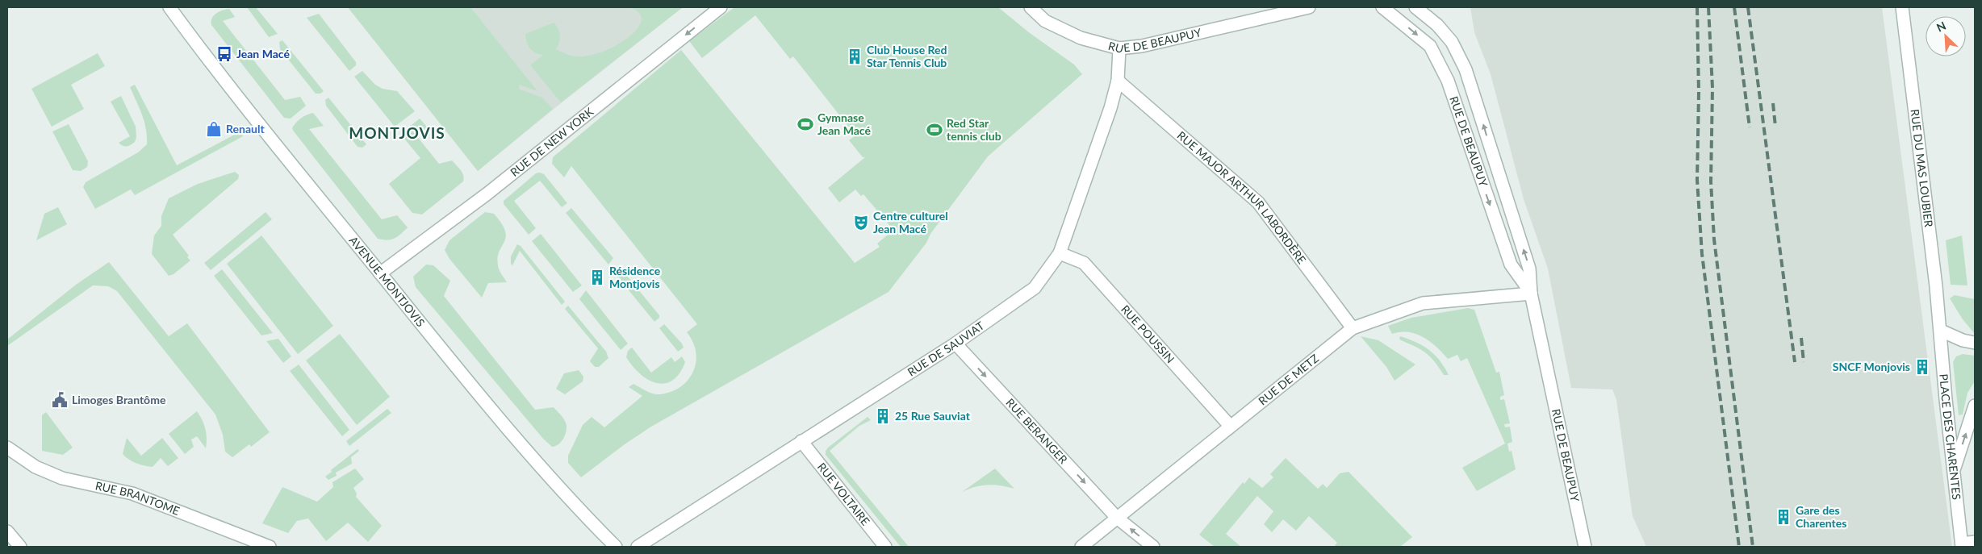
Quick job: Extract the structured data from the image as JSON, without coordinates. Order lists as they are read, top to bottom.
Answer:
{
  "streets": {
    "street": [
      "RUE DE BEAUPUY",
      "RUE DE NEW YORK",
      "RUE DU MAS LOUBIER",
      "RUE MAJOR ARTHUR LABORDÈRE",
      "AVENUE MONTJOVIS",
      "RUE POUSSIN",
      "RUE DE SAUVIAT",
      "RUE DE METZ",
      "RUE BERANGER",
      "PLACE DES CHARENTES",
      "RUE VOLTAIRE",
      "RUE BRANTOME"
    ]
  },
  "crossings": [
    ["RUE DE BEAUPUY", "RUE DE SAUVIAT"],
    ["RUE DE BEAUPUY", "RUE DE METZ"],
    ["RUE DE NEW YORK", "AVENUE MONTJOVIS"],
    ["RUE DU MAS LOUBIER", "PLACE DES CHARENTES"],
    ["RUE MAJOR ARTHUR LABORDÈRE", "RUE DE SAUVIAT"],
    ["RUE MAJOR ARTHUR LABORDÈRE", "RUE DE METZ"],
    ["RUE POUSSIN", "RUE DE SAUVIAT"],
    ["RUE POUSSIN", "RUE DE METZ"],
    ["RUE DE SAUVIAT", "RUE BERANGER"],
    ["RUE DE SAUVIAT", "RUE VOLTAIRE"],
    ["RUE DE METZ", "RUE BERANGER"]
  ],
  "one_way": ["RUE DE NEW YORK"],
  "districts": ["MONTJOVIS"],
  "places": {
    "bus stop": ["Jean Macé"],
    "building": [
      "Club House Red Star Tennis Club",
      "Résidence Montjovis",
      "SNCF Monjovis",
      "25 Rue Sauviat",
      "Gare des Charentes"
    ],
    "sports": ["Gymnase Jean Macé", "Red Star tennis club"],
    "shop": ["Renault"],
    "theatre": ["Centre culturel Jean Macé"],
    "public building": ["Limoges Brantôme"]
  },
  "north": "top left"
}
